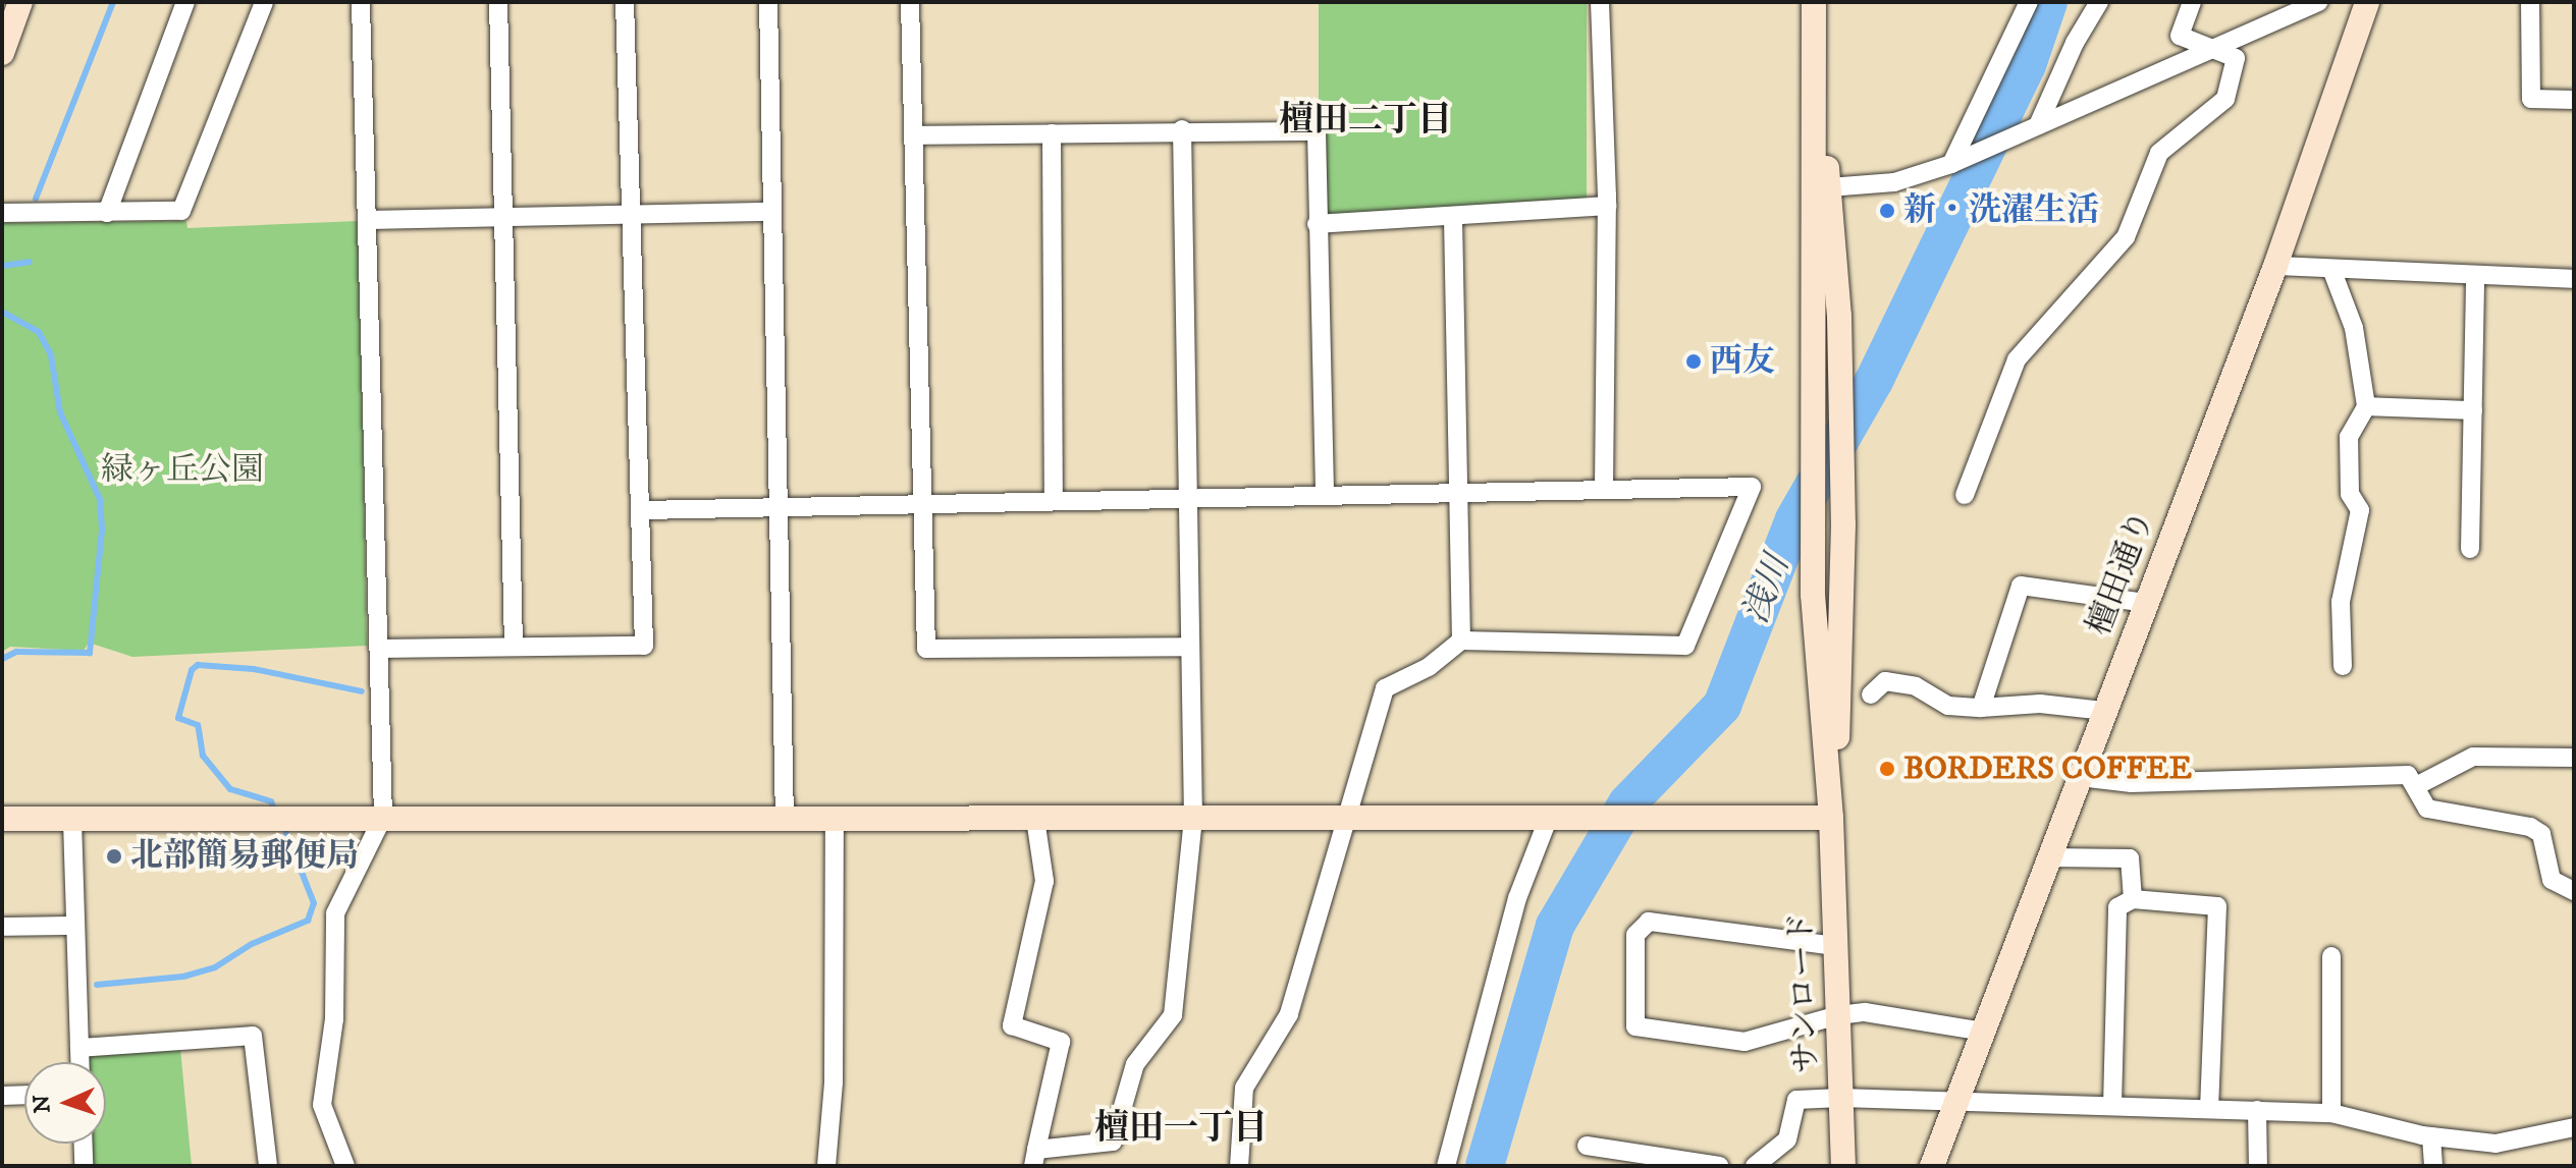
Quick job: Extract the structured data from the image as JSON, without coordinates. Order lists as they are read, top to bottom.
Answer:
{
  "streets": {
    "street": ["檀田通り", "サンロード"]
  },
  "districts": ["檀田二丁目", "檀田一丁目"],
  "water": ["浅川"],
  "parks": ["緑ヶ丘公園"],
  "places": [
    "新・洗濯生活",
    "西友",
    "BORDERS COFFEE",
    "北部簡易郵便局"
  ],
  "north": "left"
}
